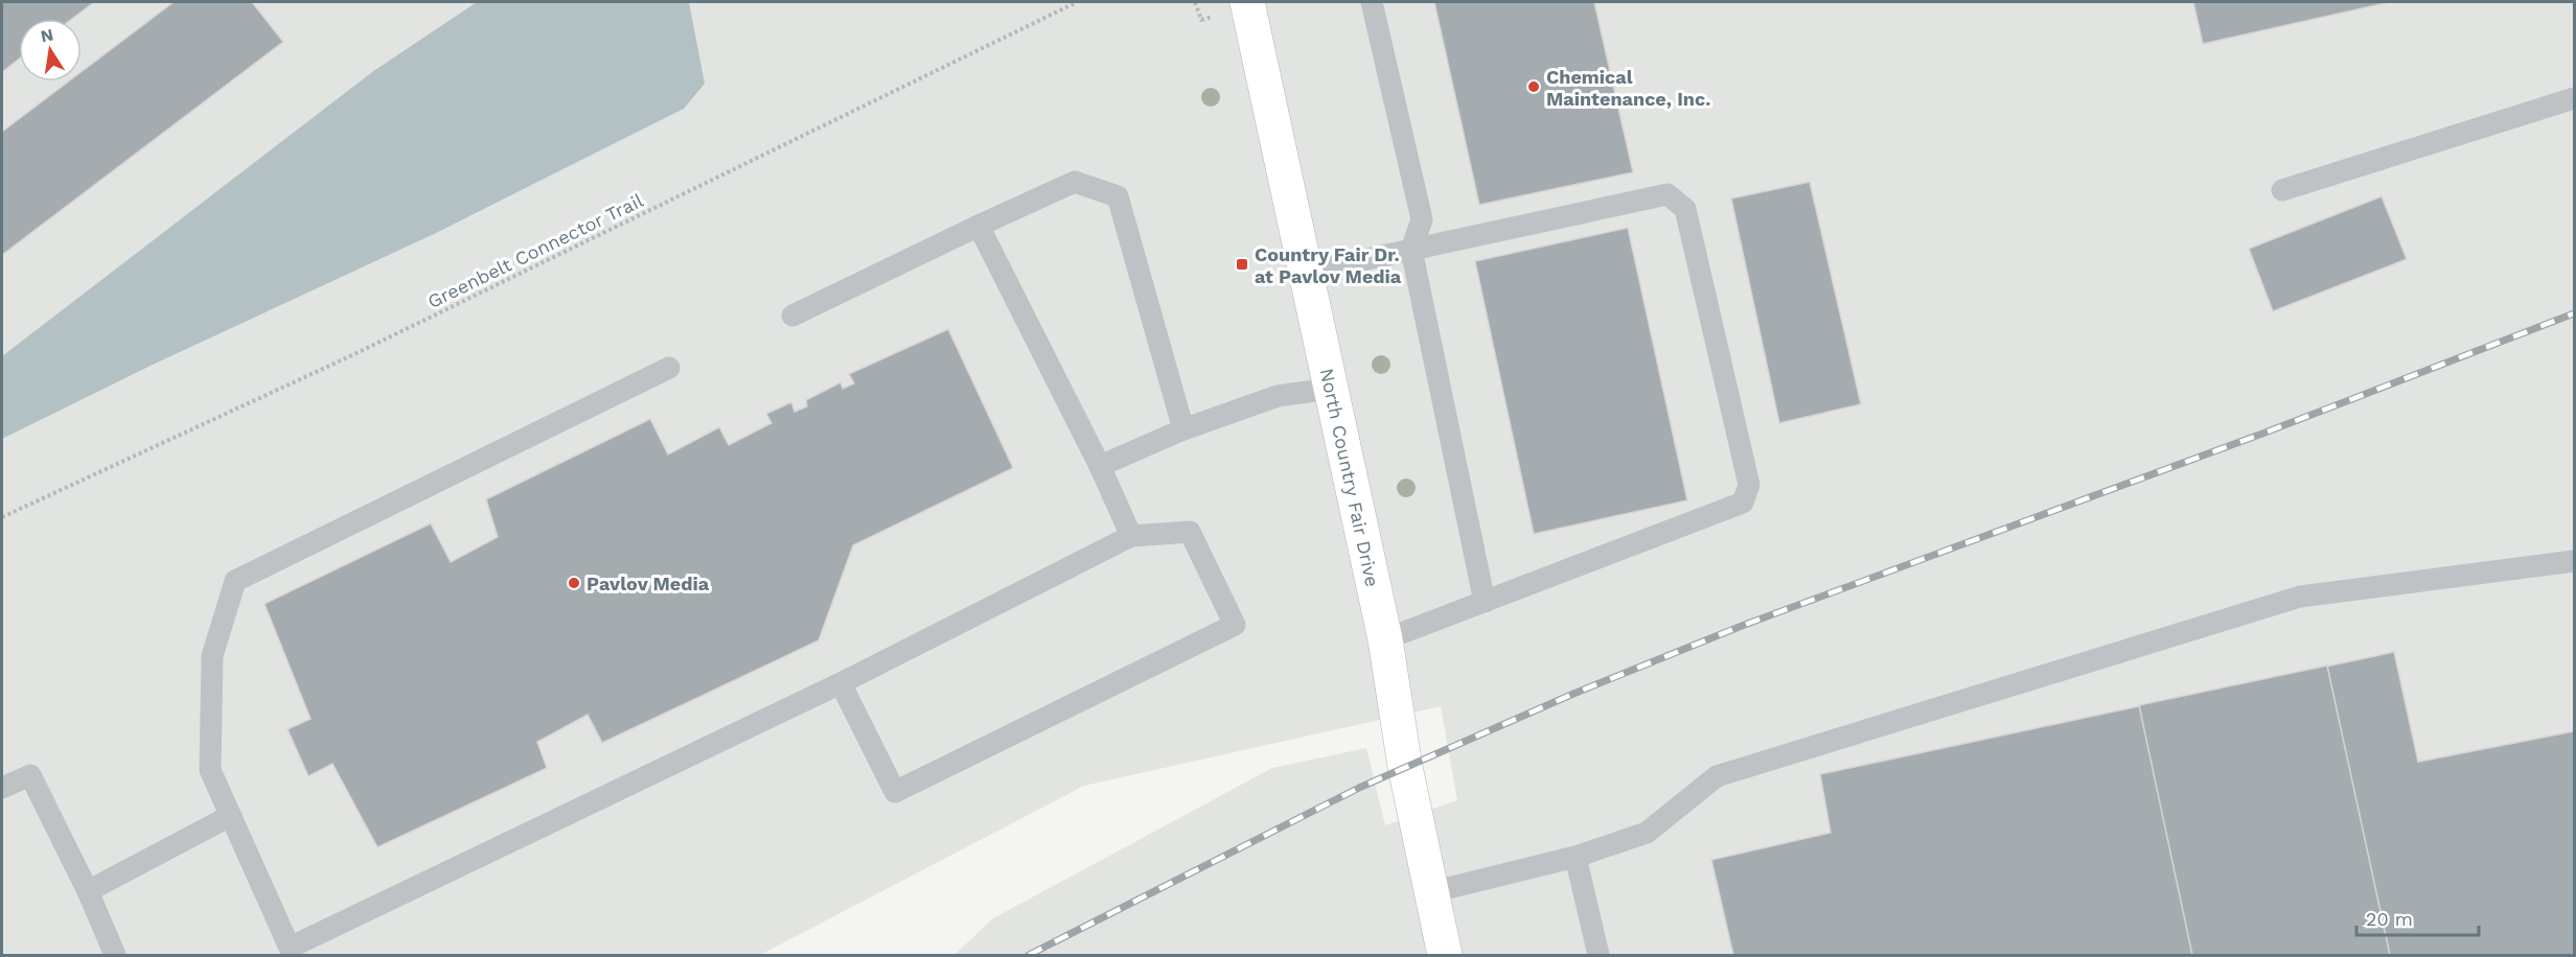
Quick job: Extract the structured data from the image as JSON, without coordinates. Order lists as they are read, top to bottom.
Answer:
{
  "streets": {
    "street": ["North Country Fair Drive"],
    "path": ["Greenbelt Connector Trail"]
  },
  "places": {
    "other": ["Chemical Maintenance, Inc.", "Pavlov Media"],
    "transit": ["Country Fair Dr. at Pavlov Media"]
  },
  "scale_bar": "20 m",
  "north": "top"
}
